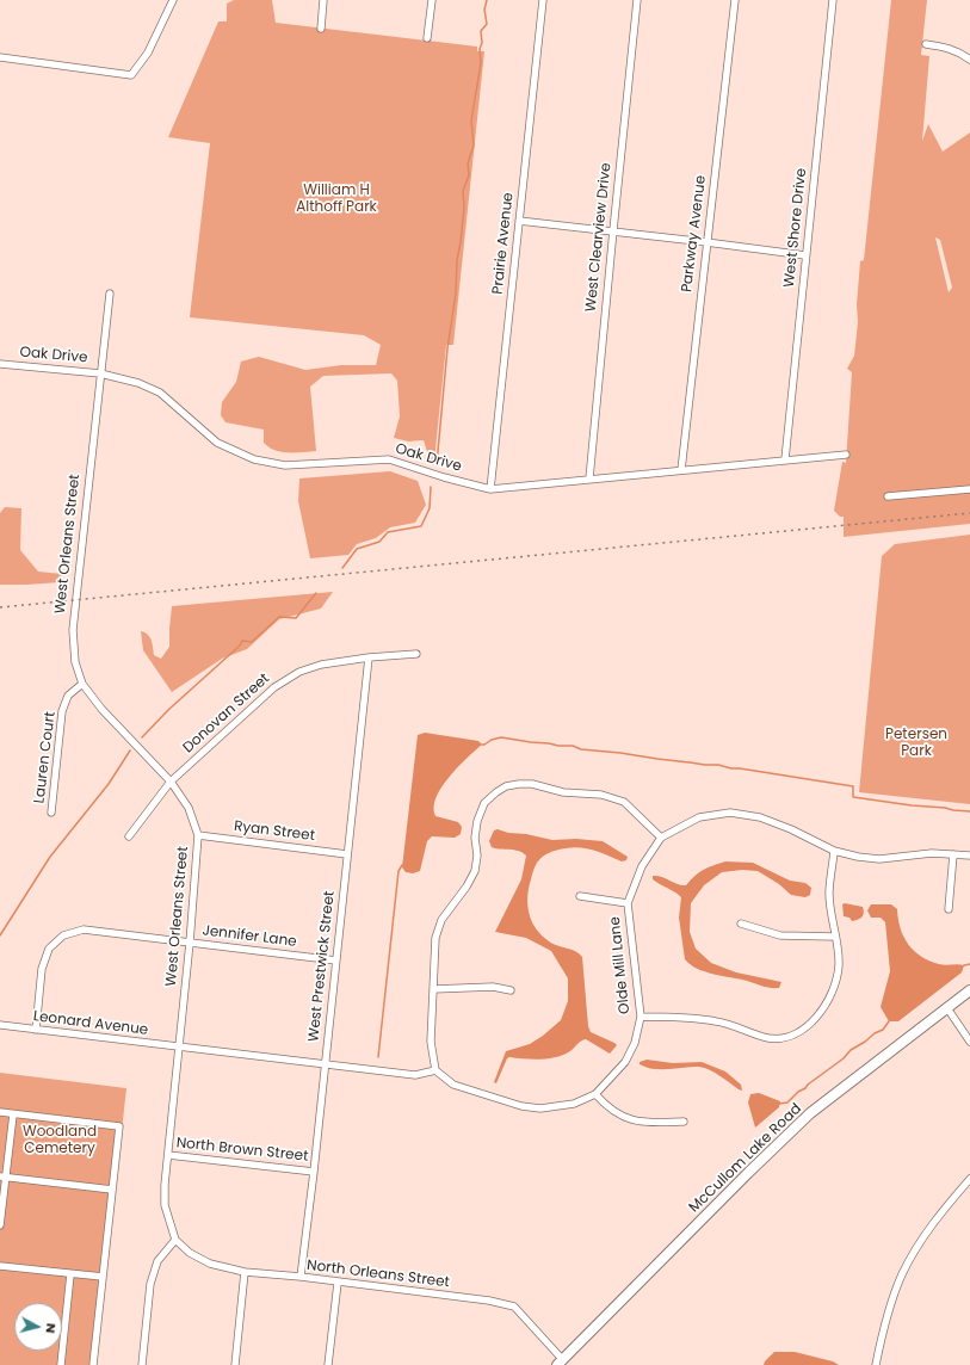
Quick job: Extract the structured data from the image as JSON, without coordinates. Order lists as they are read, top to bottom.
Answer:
{
  "streets": {
    "street": [
      "West Shore Drive",
      "Parkway Avenue",
      "West Clearview Drive",
      "Prairie Avenue",
      "Oak Drive",
      "West Orleans Street",
      "Donovan Street",
      "Lauren Court",
      "Ryan Street",
      "Jennifer Lane",
      "Olde Mill Lane",
      "West Prestwick Street",
      "Leonard Avenue",
      "North Brown Street",
      "McCullom Lake Road",
      "North Orleans Street"
    ]
  },
  "crossings": [
    ["West Shore Drive", "Oak Drive"],
    ["Parkway Avenue", "Oak Drive"],
    ["West Clearview Drive", "Oak Drive"],
    ["Prairie Avenue", "Oak Drive"],
    ["Oak Drive", "West Orleans Street"],
    ["West Orleans Street", "Donovan Street"],
    ["West Orleans Street", "Lauren Court"],
    ["West Orleans Street", "Ryan Street"],
    ["West Orleans Street", "Jennifer Lane"],
    ["West Orleans Street", "Leonard Avenue"],
    ["West Orleans Street", "North Brown Street"],
    ["West Orleans Street", "North Orleans Street"],
    ["Donovan Street", "West Prestwick Street"],
    ["Ryan Street", "West Prestwick Street"],
    ["Jennifer Lane", "West Prestwick Street"],
    ["Jennifer Lane", "Leonard Avenue"],
    ["Olde Mill Lane", "Leonard Avenue"],
    ["West Prestwick Street", "Leonard Avenue"],
    ["West Prestwick Street", "North Brown Street"],
    ["West Prestwick Street", "North Orleans Street"],
    ["McCullom Lake Road", "North Orleans Street"]
  ],
  "parks": ["William H Althoff Park", "Petersen Park", "Woodland Cemetery"],
  "north": "right"
}
